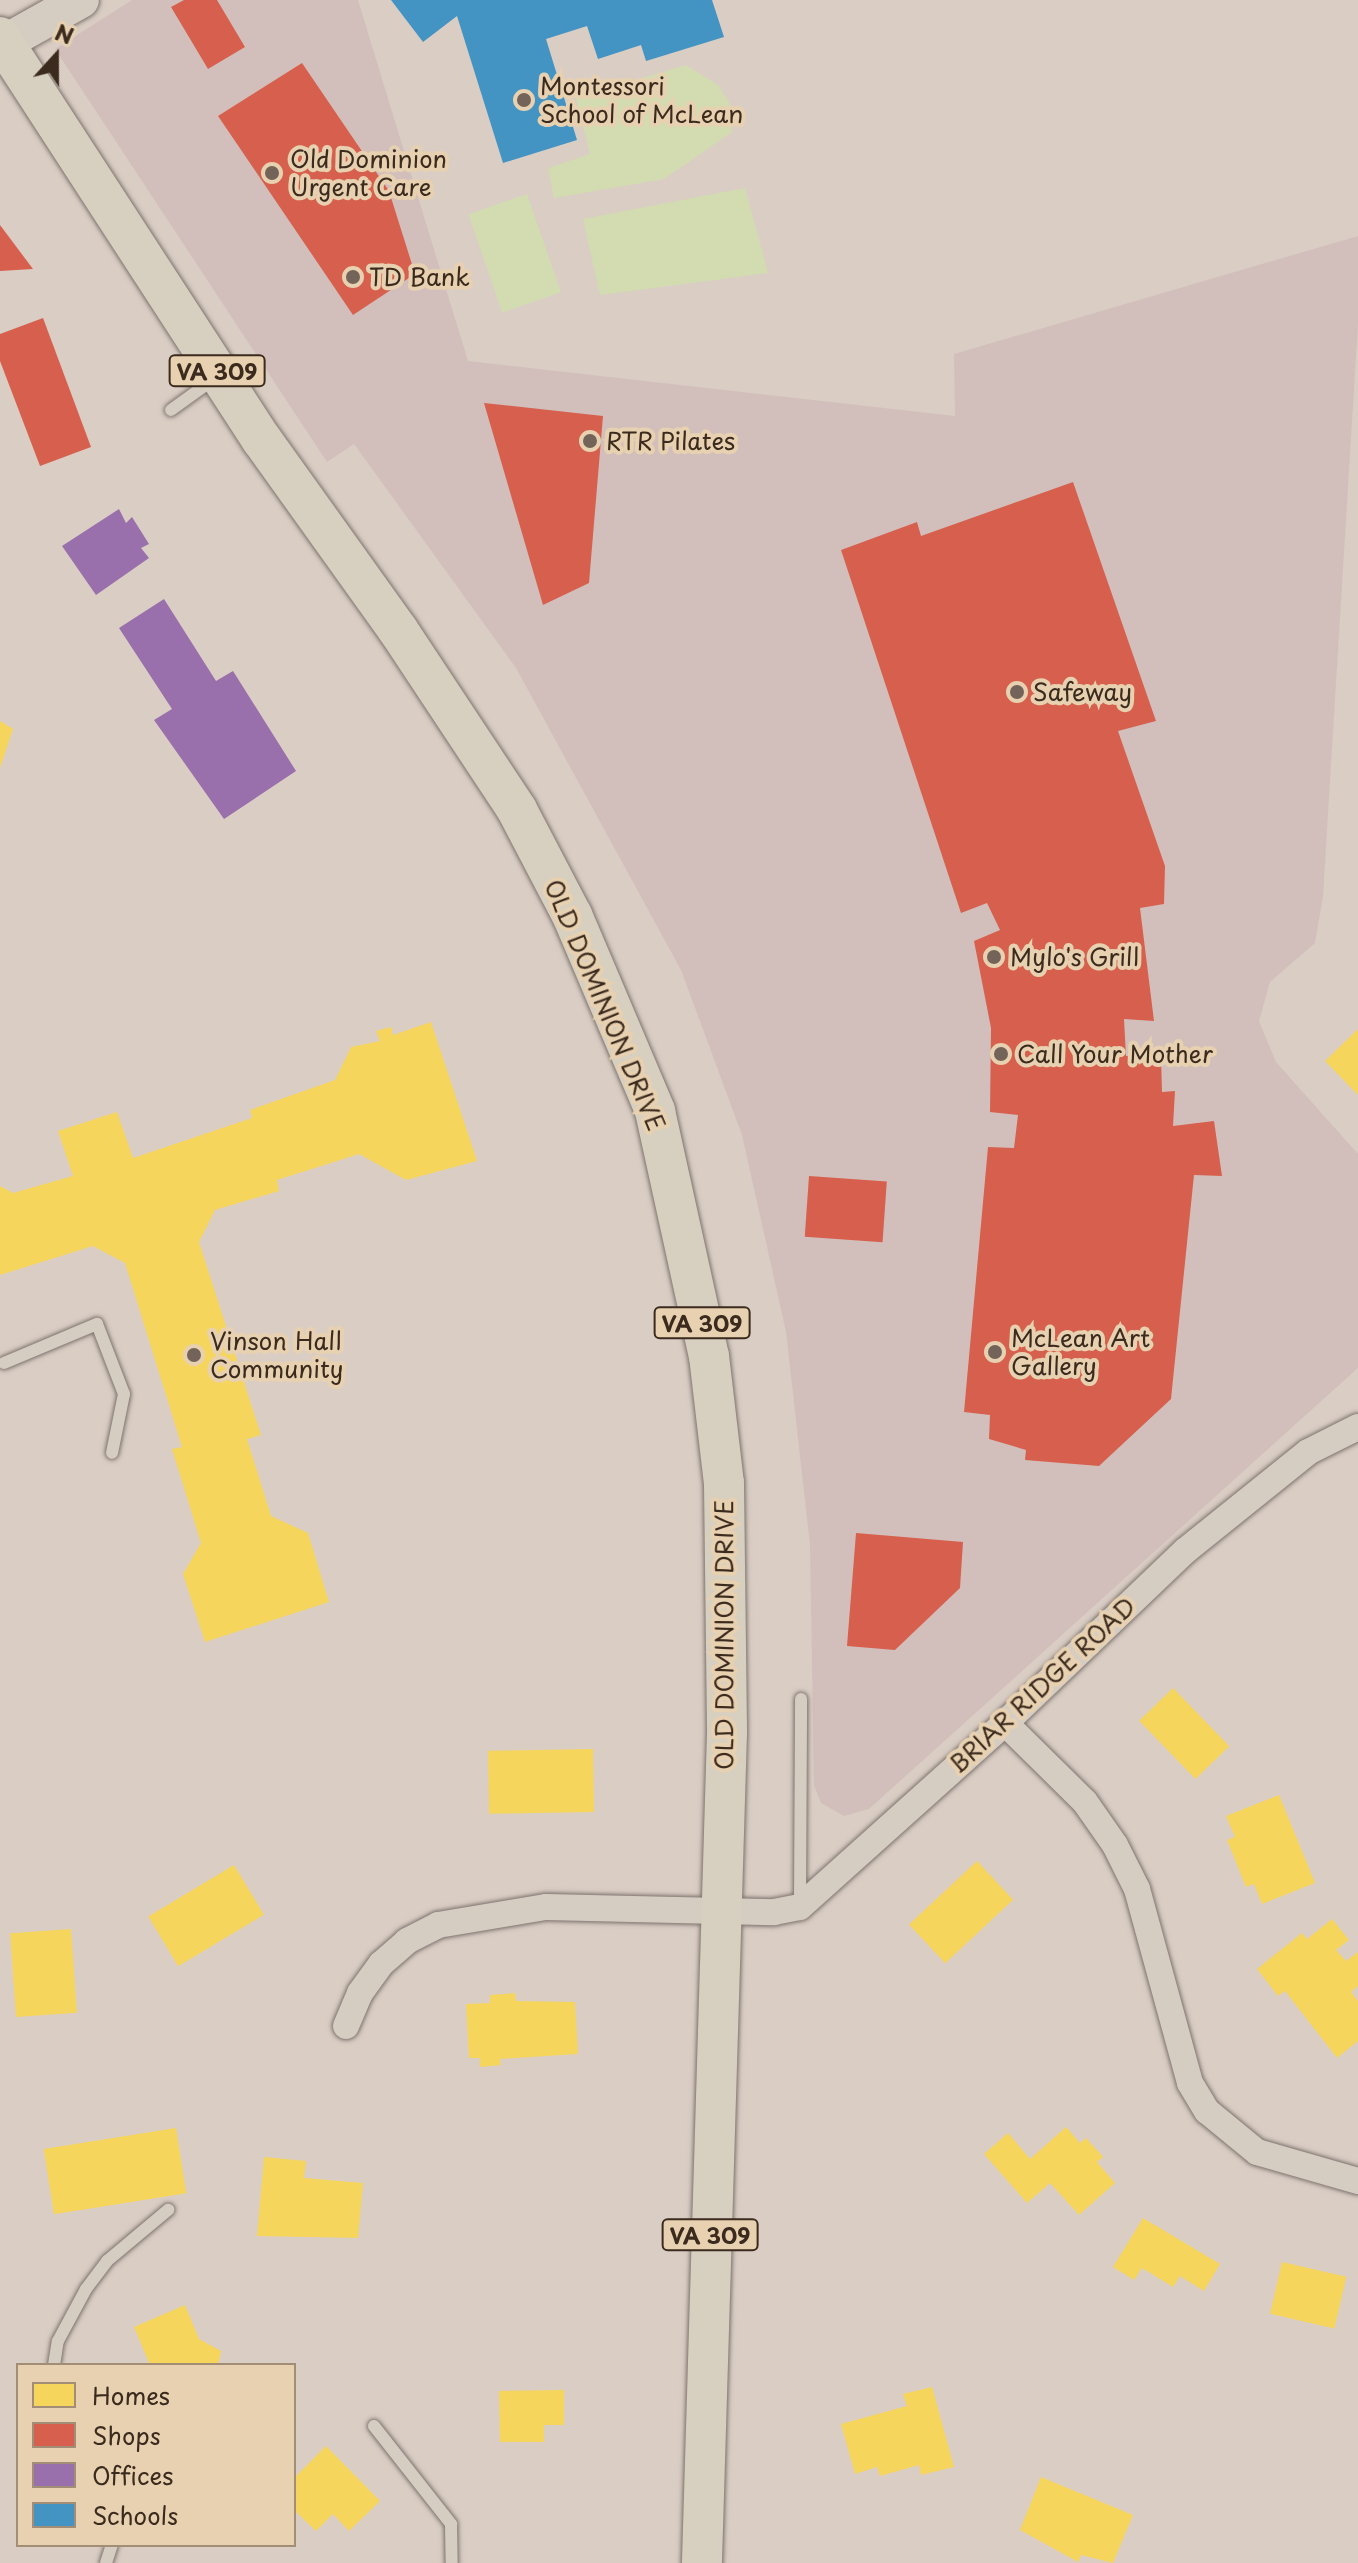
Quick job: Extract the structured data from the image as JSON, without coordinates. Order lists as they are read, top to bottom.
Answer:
{
  "streets": {
    "main road": ["VA 309", "OLD DOMINION DRIVE"],
    "street": ["BRIAR RIDGE ROAD"]
  },
  "places": [
    "Montessori School of McLean",
    "Old Dominion Urgent Care",
    "TD Bank",
    "RTR Pilates",
    "Safeway",
    "Mylo's Grill",
    "Call Your Mother",
    "McLean Art Gallery",
    "Vinson Hall Community"
  ],
  "legend": [
    "Homes",
    "Shops",
    "Offices",
    "Schools"
  ],
  "north": "top"
}
